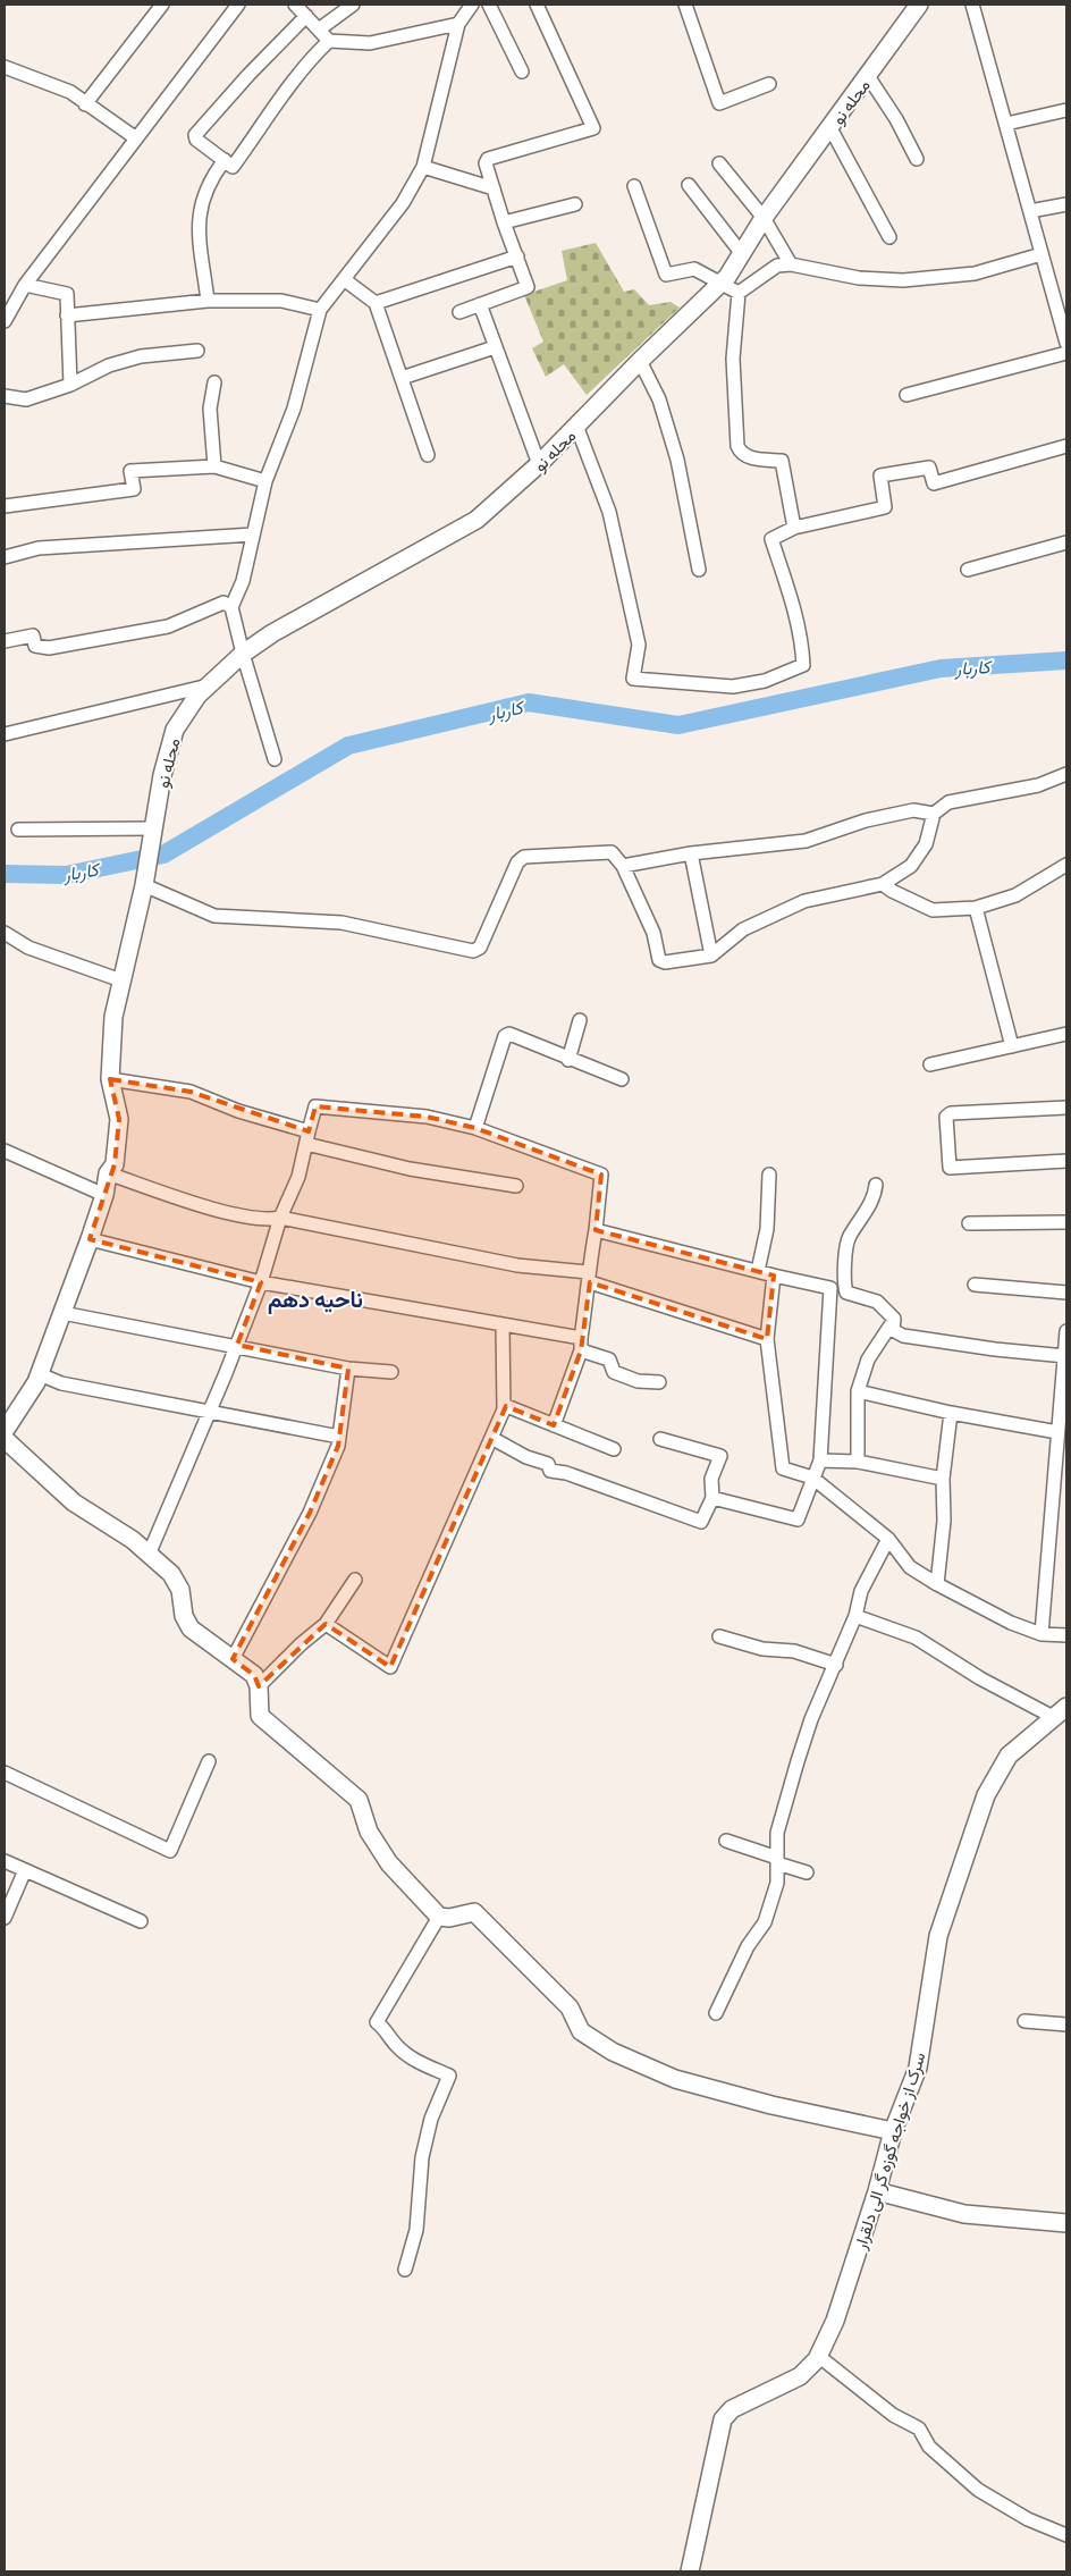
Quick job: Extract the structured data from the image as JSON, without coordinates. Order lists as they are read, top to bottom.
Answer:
{
  "streets": {
    "street": ["محله نو", "سرک از خواجه گوزه گر الی دلقرار"]
  },
  "districts": ["ناحیه دهم"],
  "water": ["کاربار"]
}
